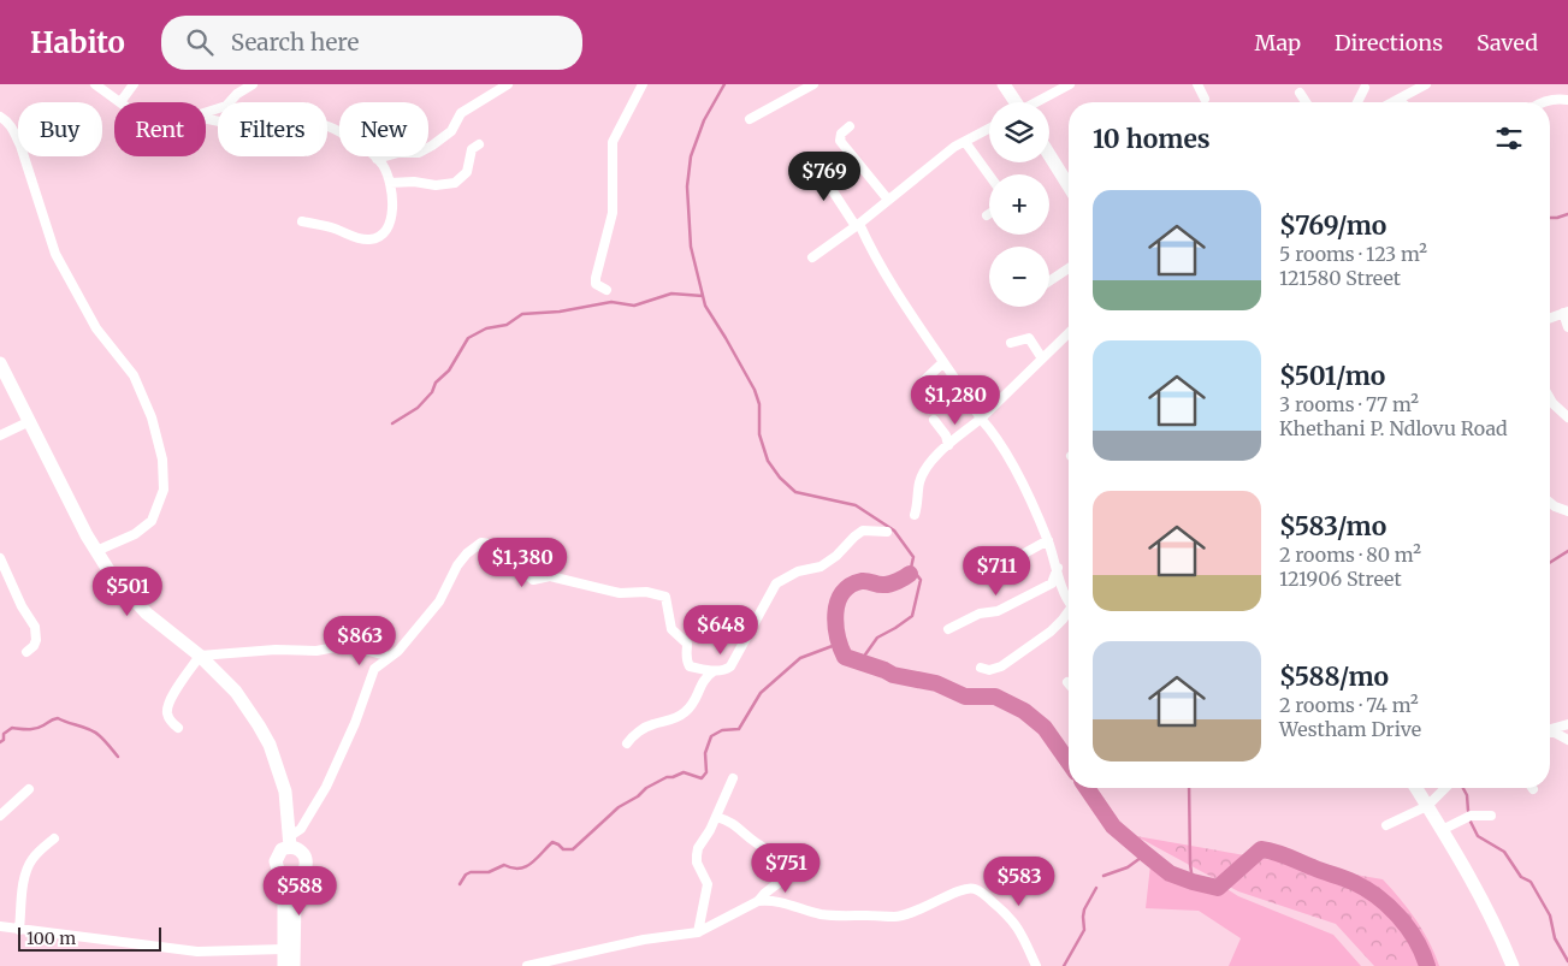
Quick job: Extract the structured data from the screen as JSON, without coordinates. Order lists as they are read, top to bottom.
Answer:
{
  "scale_bar": "100 m",
  "page": {
    "header": "Habito",
    "search": "Search here",
    "nav": ["Map", "Directions", "Saved"],
    "map_buttons": ["+", "−"],
    "chip": [
      "Buy",
      "Rent",
      "Filters",
      "New"
    ],
    "heading": "10 homes",
    "price": [
      "$769",
      "$1,280",
      "$1,380",
      "$711",
      "$501",
      "$648",
      "$863",
      "$751",
      "$583",
      "$588"
    ],
    "list": [
      {
        "name": "$769/mo",
        "note": "5 rooms · 123 m² · 121580 Street"
      },
      {
        "name": "$501/mo",
        "note": "3 rooms · 77 m² · Khethani P. Ndlovu Road"
      },
      {
        "name": "$583/mo",
        "note": "2 rooms · 80 m² · 121906 Street"
      },
      {
        "name": "$588/mo",
        "note": "2 rooms · 74 m² · Westham Drive"
      }
    ],
    "scale": "100 m"
  }
}
